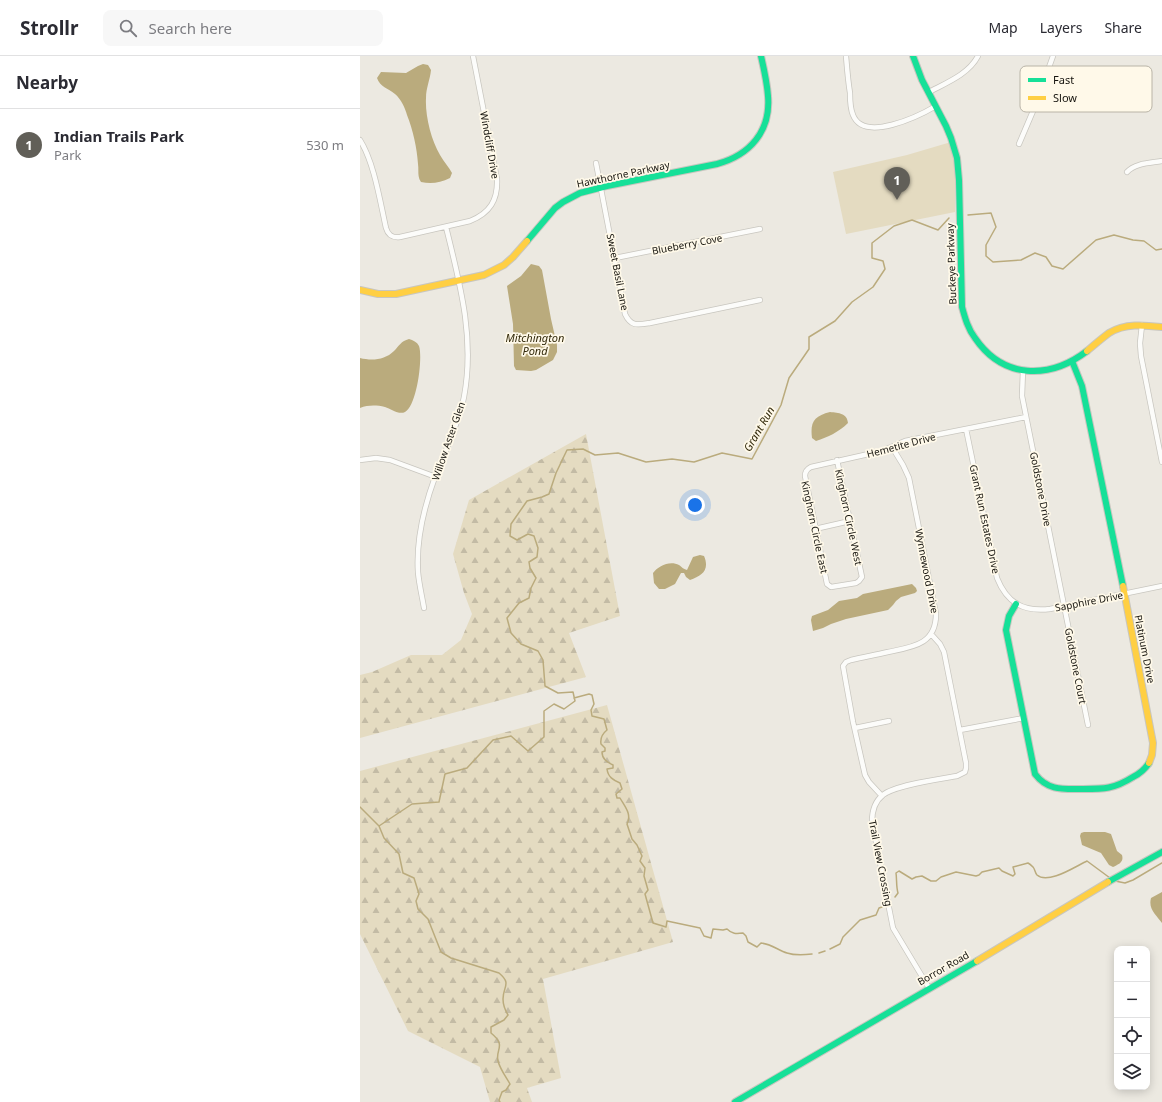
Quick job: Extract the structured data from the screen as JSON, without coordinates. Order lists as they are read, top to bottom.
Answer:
{
  "streets": {
    "street": [
      "Windcliff Drive",
      "Hawthorne Parkway",
      "Blueberry Cove",
      "Buckeye Parkway",
      "Sweet Basil Lane",
      "Willow Aster Glen",
      "Hemetite Drive",
      "Goldstone Drive",
      "Kinghorn Circle West",
      "Grant Run Estates Drive",
      "Kinghorn Circle East",
      "Wynnewood Drive",
      "Sapphire Drive",
      "Platinum Drive",
      "Goldstone Court",
      "Trail View Crossing",
      "Borror Road"
    ]
  },
  "crossings": [
    ["Windcliff Drive", "Willow Aster Glen"],
    ["Hawthorne Parkway", "Sweet Basil Lane"],
    ["Hawthorne Parkway", "Willow Aster Glen"],
    ["Blueberry Cove", "Sweet Basil Lane"],
    ["Buckeye Parkway", "Goldstone Drive"],
    ["Buckeye Parkway", "Platinum Drive"],
    ["Hemetite Drive", "Goldstone Drive"],
    ["Hemetite Drive", "Kinghorn Circle West"],
    ["Hemetite Drive", "Grant Run Estates Drive"],
    ["Hemetite Drive", "Kinghorn Circle East"],
    ["Hemetite Drive", "Wynnewood Drive"],
    ["Goldstone Drive", "Sapphire Drive"],
    ["Goldstone Drive", "Goldstone Court"],
    ["Kinghorn Circle West", "Kinghorn Circle East"],
    ["Grant Run Estates Drive", "Sapphire Drive"],
    ["Grant Run Estates Drive", "Platinum Drive"],
    ["Sapphire Drive", "Platinum Drive"],
    ["Sapphire Drive", "Goldstone Court"],
    ["Trail View Crossing", "Borror Road"]
  ],
  "water": ["Mitchington Pond", "Grant Run"],
  "legend": ["Fast", "Slow"],
  "page": {
    "header": "Strollr",
    "search": "Search here",
    "nav": ["Map", "Layers", "Share"],
    "heading": "Nearby",
    "list": [
      {
        "mark": "1",
        "name": "Indian Trails Park",
        "note": "Park",
        "value": "530 m"
      }
    ],
    "pins": "1",
    "map_buttons": ["+", "−"]
  }
}
